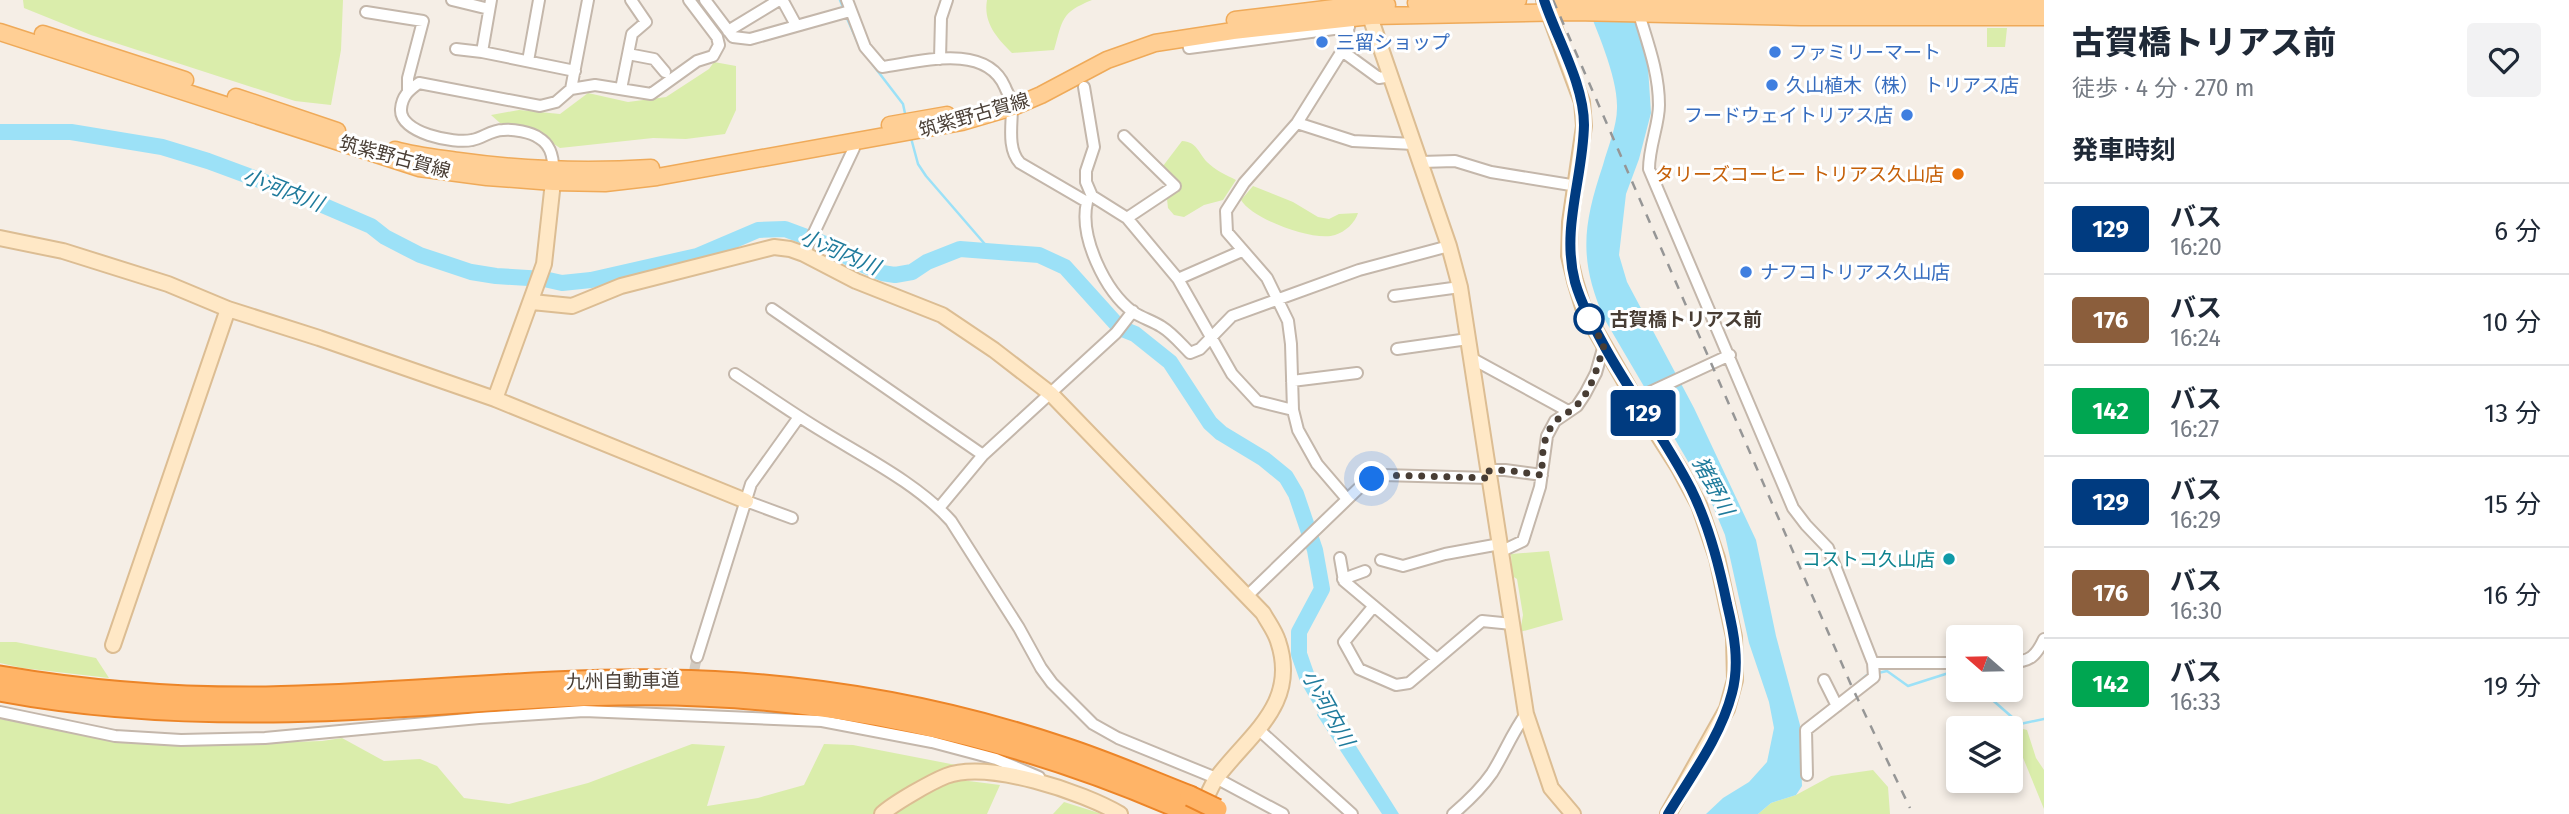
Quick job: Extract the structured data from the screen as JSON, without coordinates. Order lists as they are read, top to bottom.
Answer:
{
  "streets": {
    "highway": ["九州自動車道"],
    "main road": ["筑紫野古賀線"]
  },
  "water": ["小河内川", "猪野川"],
  "places": [
    "三留ショップ",
    "ファミリーマート",
    "久山植木（株） トリアス店",
    "フードウェイトリアス店",
    "タリーズコーヒー トリアス久山店",
    "ナフコトリアス久山店",
    "古賀橋トリアス前",
    "コストコ久山店"
  ],
  "lines": ["bus line 129"],
  "north": "left",
  "page": {
    "on_map": "129",
    "heading": [
      ["古賀橋トリアス前", "徒歩 · 4 分 · 270 m"],
      "発車時刻"
    ],
    "list": [
      {
        "mark": "129",
        "name": "バス",
        "note": "16:20",
        "value": "6 分"
      },
      {
        "mark": "176",
        "name": "バス",
        "note": "16:24",
        "value": "10 分"
      },
      {
        "mark": "142",
        "name": "バス",
        "note": "16:27",
        "value": "13 分"
      },
      {
        "mark": "129",
        "name": "バス",
        "note": "16:29",
        "value": "15 分"
      },
      {
        "mark": "176",
        "name": "バス",
        "note": "16:30",
        "value": "16 分"
      },
      {
        "mark": "142",
        "name": "バス",
        "note": "16:33",
        "value": "19 分"
      }
    ]
  }
}
